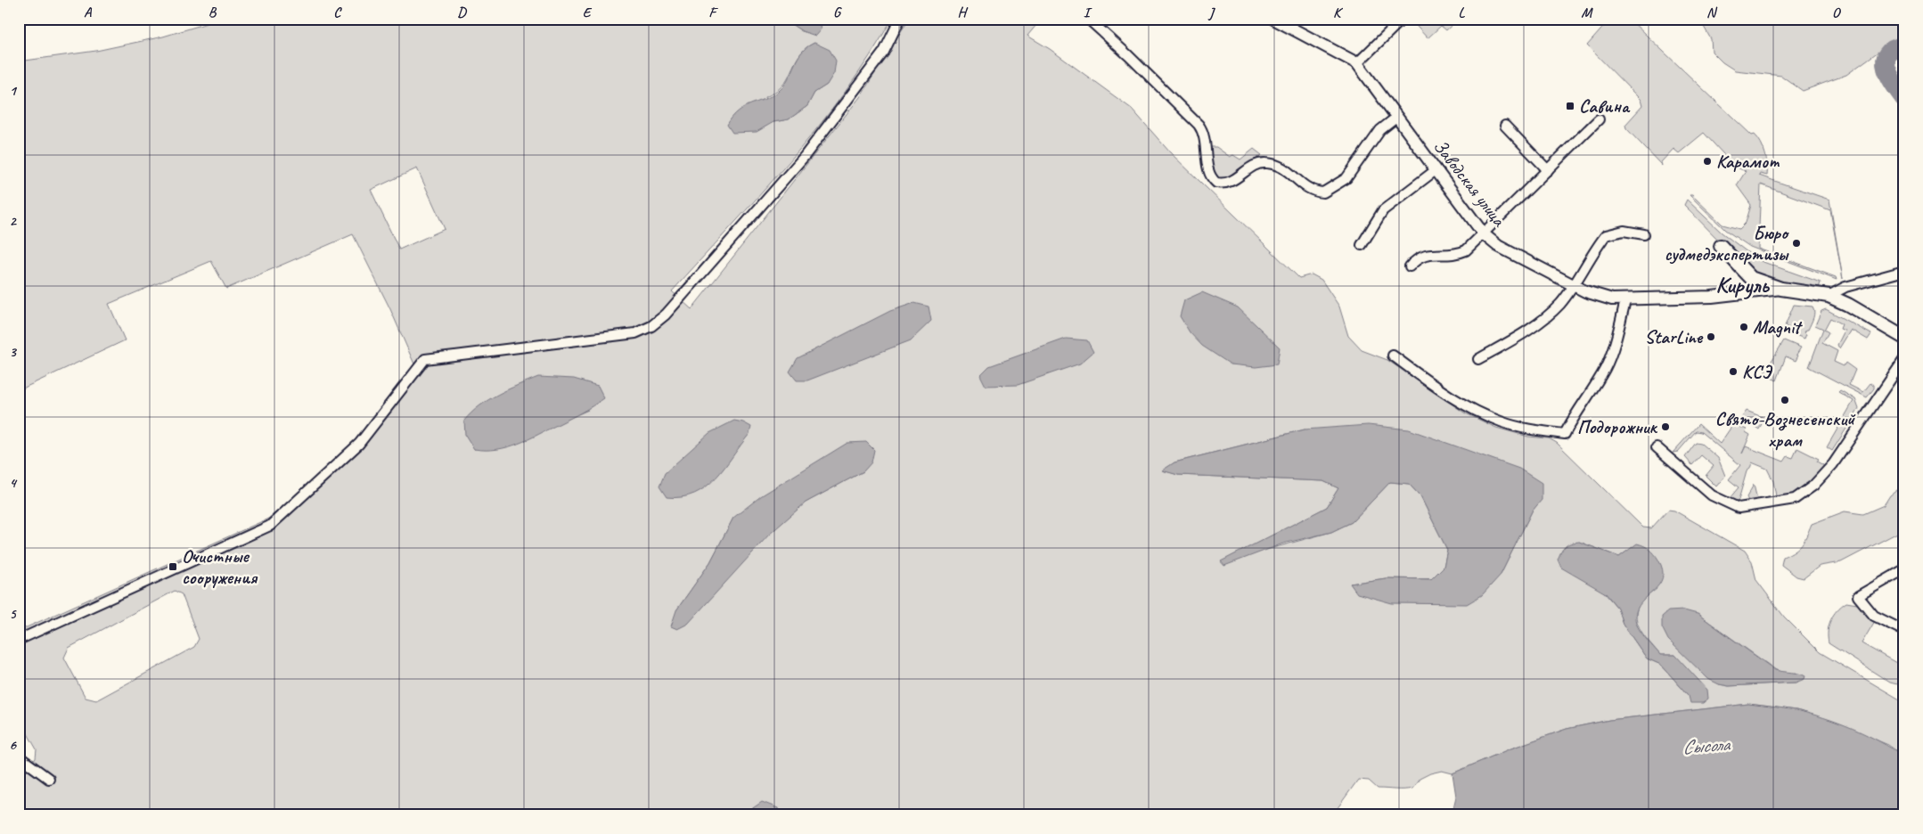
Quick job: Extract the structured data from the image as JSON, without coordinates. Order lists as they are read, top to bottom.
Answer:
{
  "streets": {
    "street": ["Заводская улица"]
  },
  "districts": ["Кируль"],
  "water": ["Сысола"],
  "places": {
    "transit": ["Савина", "Очистные сооружения"],
    "other": [
      "Карамот",
      "Бюро судмедэкспертизы",
      "Magnit",
      "StarLine",
      "КСЭ",
      "Свято-Вознесенский храм",
      "Подорожник"
    ]
  },
  "grid": {
    "columns": [
      "A",
      "B",
      "C",
      "D",
      "E",
      "F",
      "G",
      "H",
      "I",
      "J",
      "K",
      "L",
      "M",
      "N",
      "O"
    ],
    "rows": [
      "1",
      "2",
      "3",
      "4",
      "5",
      "6"
    ]
  }
}
